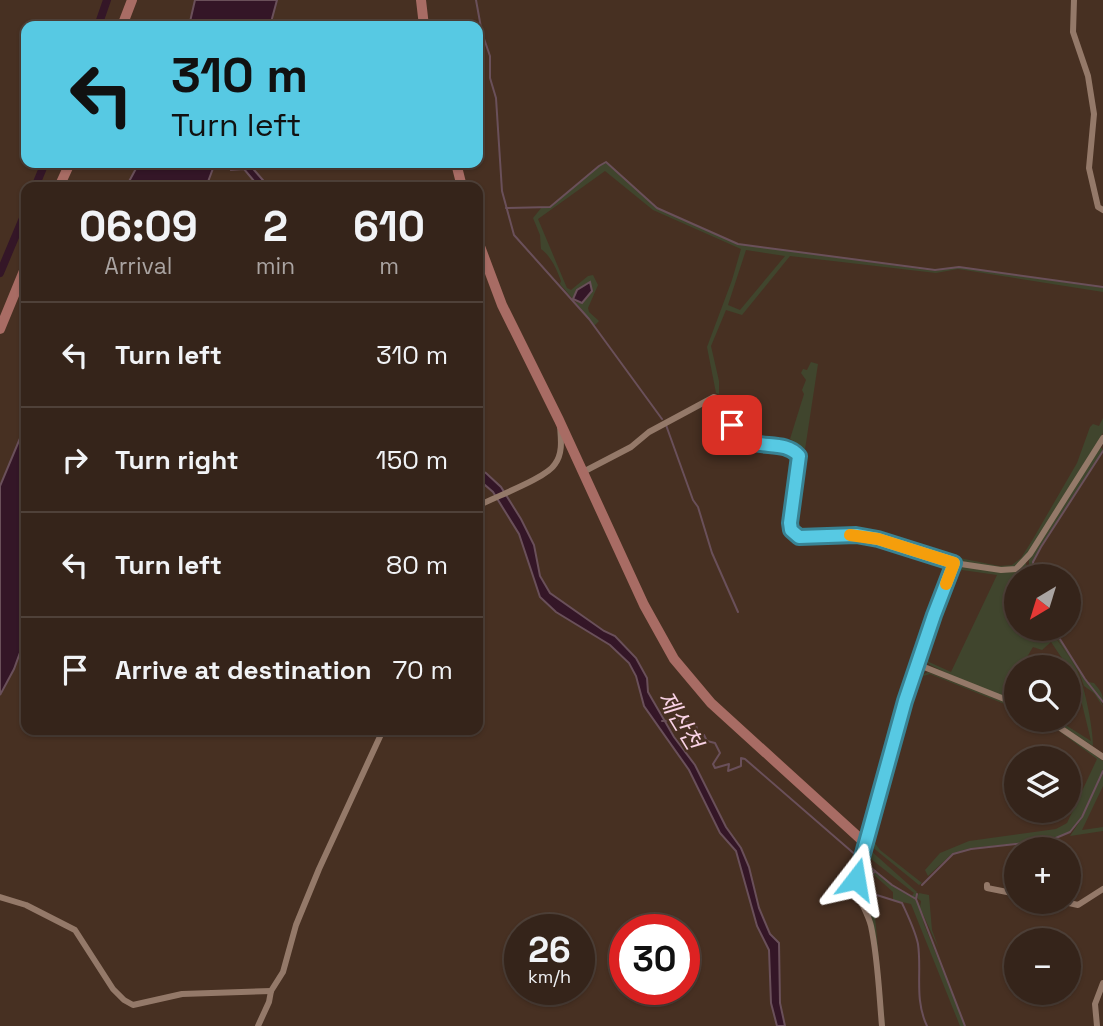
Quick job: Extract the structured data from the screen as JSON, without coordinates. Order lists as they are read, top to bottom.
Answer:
{
  "water": ["제산천"],
  "north": "bottom left",
  "page": {
    "turn": ["310 m", "Turn left"],
    "eta": [
      "06:09",
      "Arrival",
      "2",
      "min",
      "610",
      "m"
    ],
    "list": [
      {
        "name": "Turn left",
        "value": "310 m"
      },
      {
        "name": "Turn right",
        "value": "150 m"
      },
      {
        "name": "Turn left",
        "value": "80 m"
      },
      {
        "name": "Arrive at destination",
        "value": "70 m"
      }
    ],
    "map_buttons": ["+", "−"],
    "speed": "26 km/h",
    "limit": "30"
  }
}
